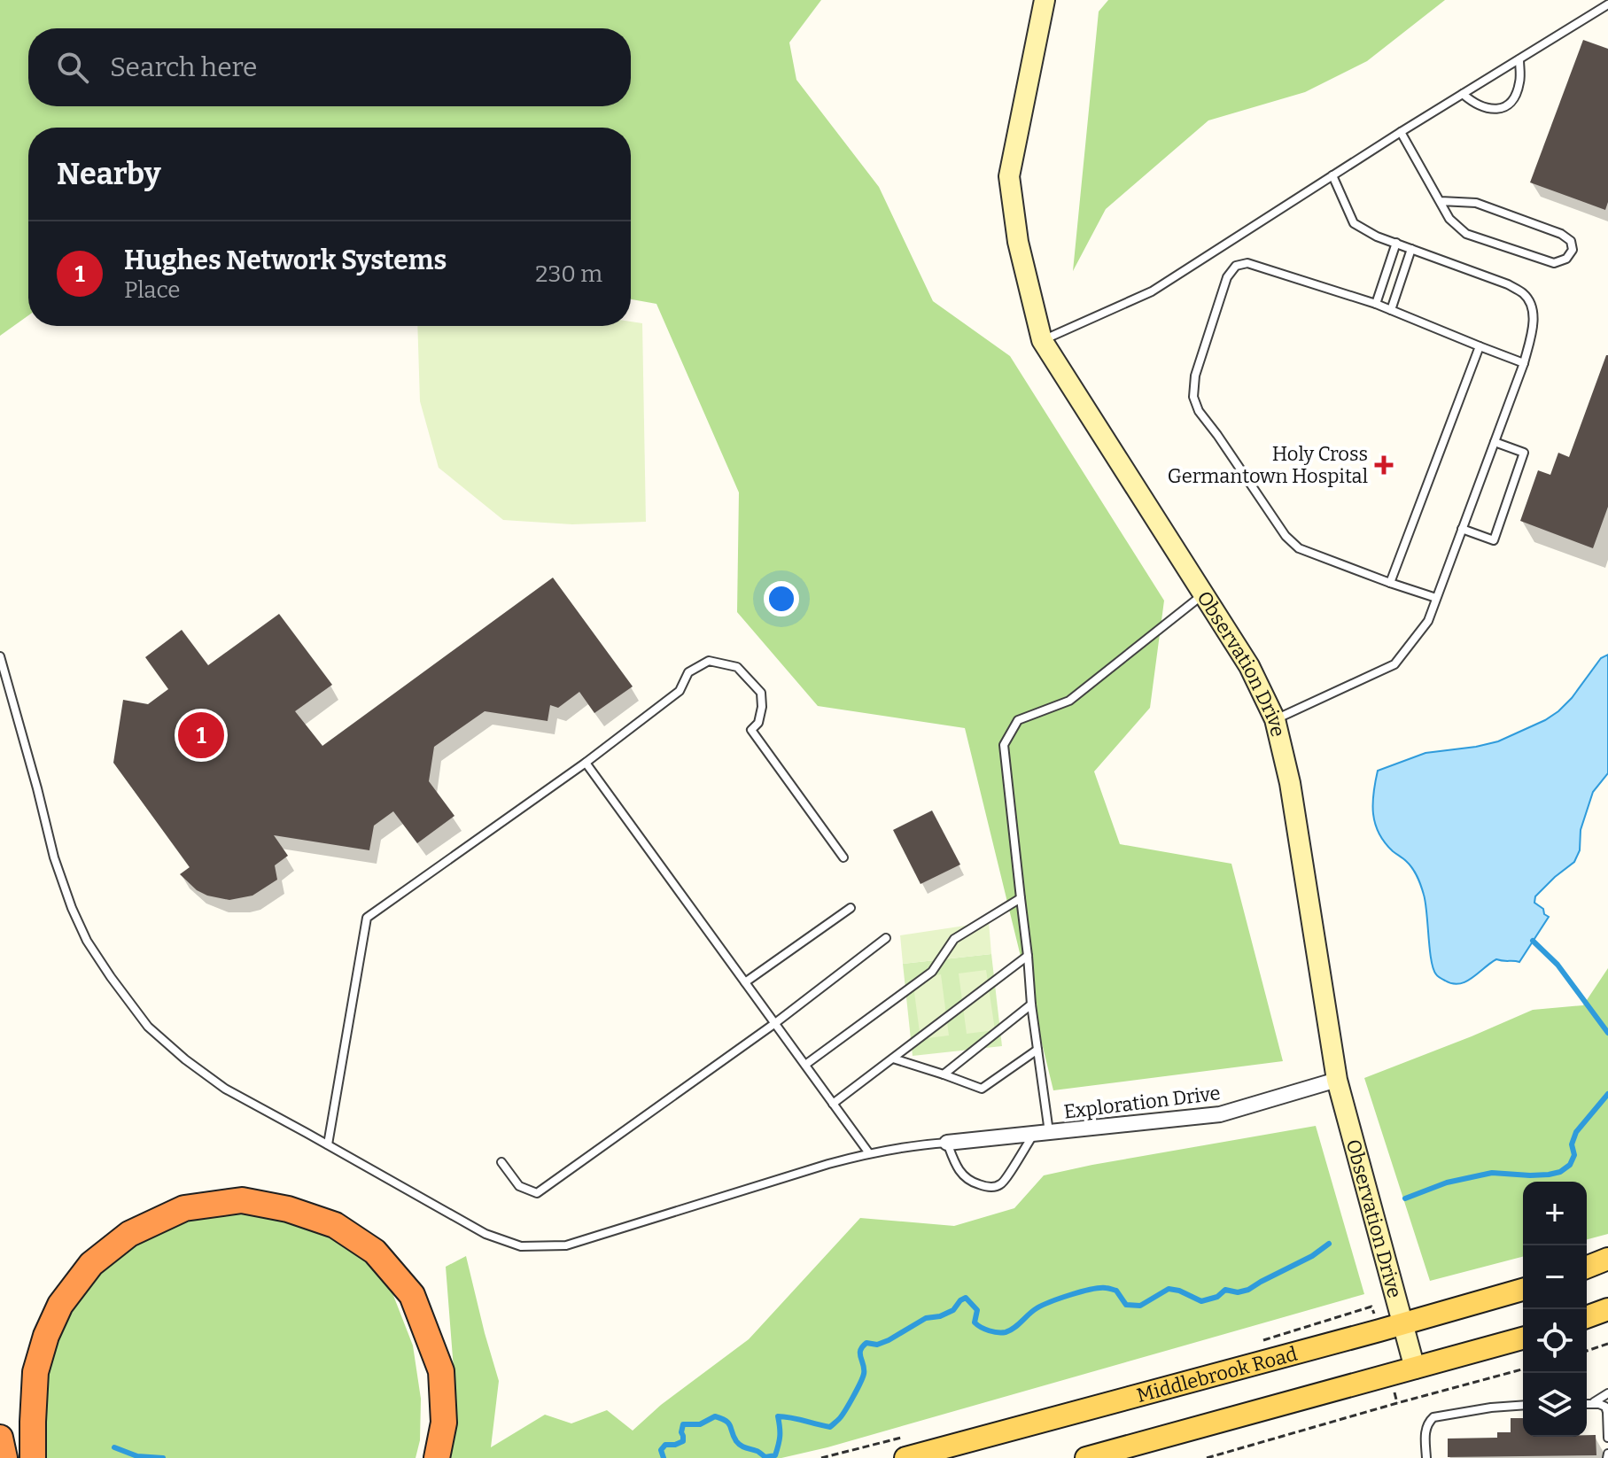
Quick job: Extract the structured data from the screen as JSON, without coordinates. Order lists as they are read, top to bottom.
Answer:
{
  "streets": {
    "main road": ["Middlebrook Road"],
    "street": ["Observation Drive", "Exploration Drive"]
  },
  "crossings": [
    ["Observation Drive", "Exploration Drive"],
    ["Observation Drive", "Middlebrook Road"]
  ],
  "places": {
    "health": ["Holy Cross Germantown Hospital"]
  },
  "page": {
    "search": "Search here",
    "heading": "Nearby",
    "list": [
      {
        "mark": "1",
        "name": "Hughes Network Systems",
        "note": "Place",
        "value": "230 m"
      }
    ],
    "pins": "1",
    "map_buttons": ["+", "−"]
  }
}
